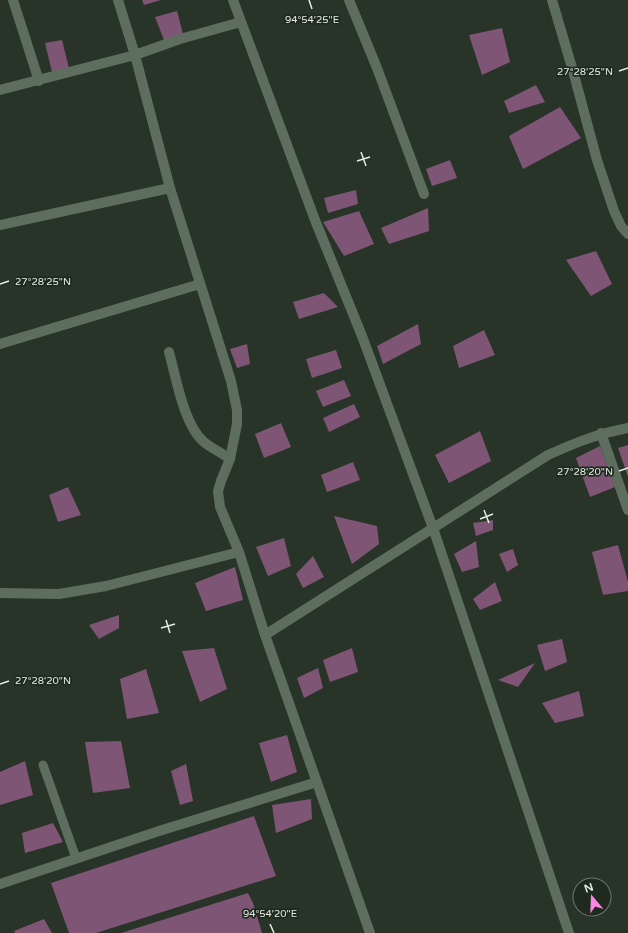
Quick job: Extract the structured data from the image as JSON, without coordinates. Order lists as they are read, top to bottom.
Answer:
{
  "north": "top",
  "coordinates": [
    "94°54'25\"E",
    "27°28'25\"N",
    "27°28'20\"N",
    "94°54'20\"E"
  ]
}
